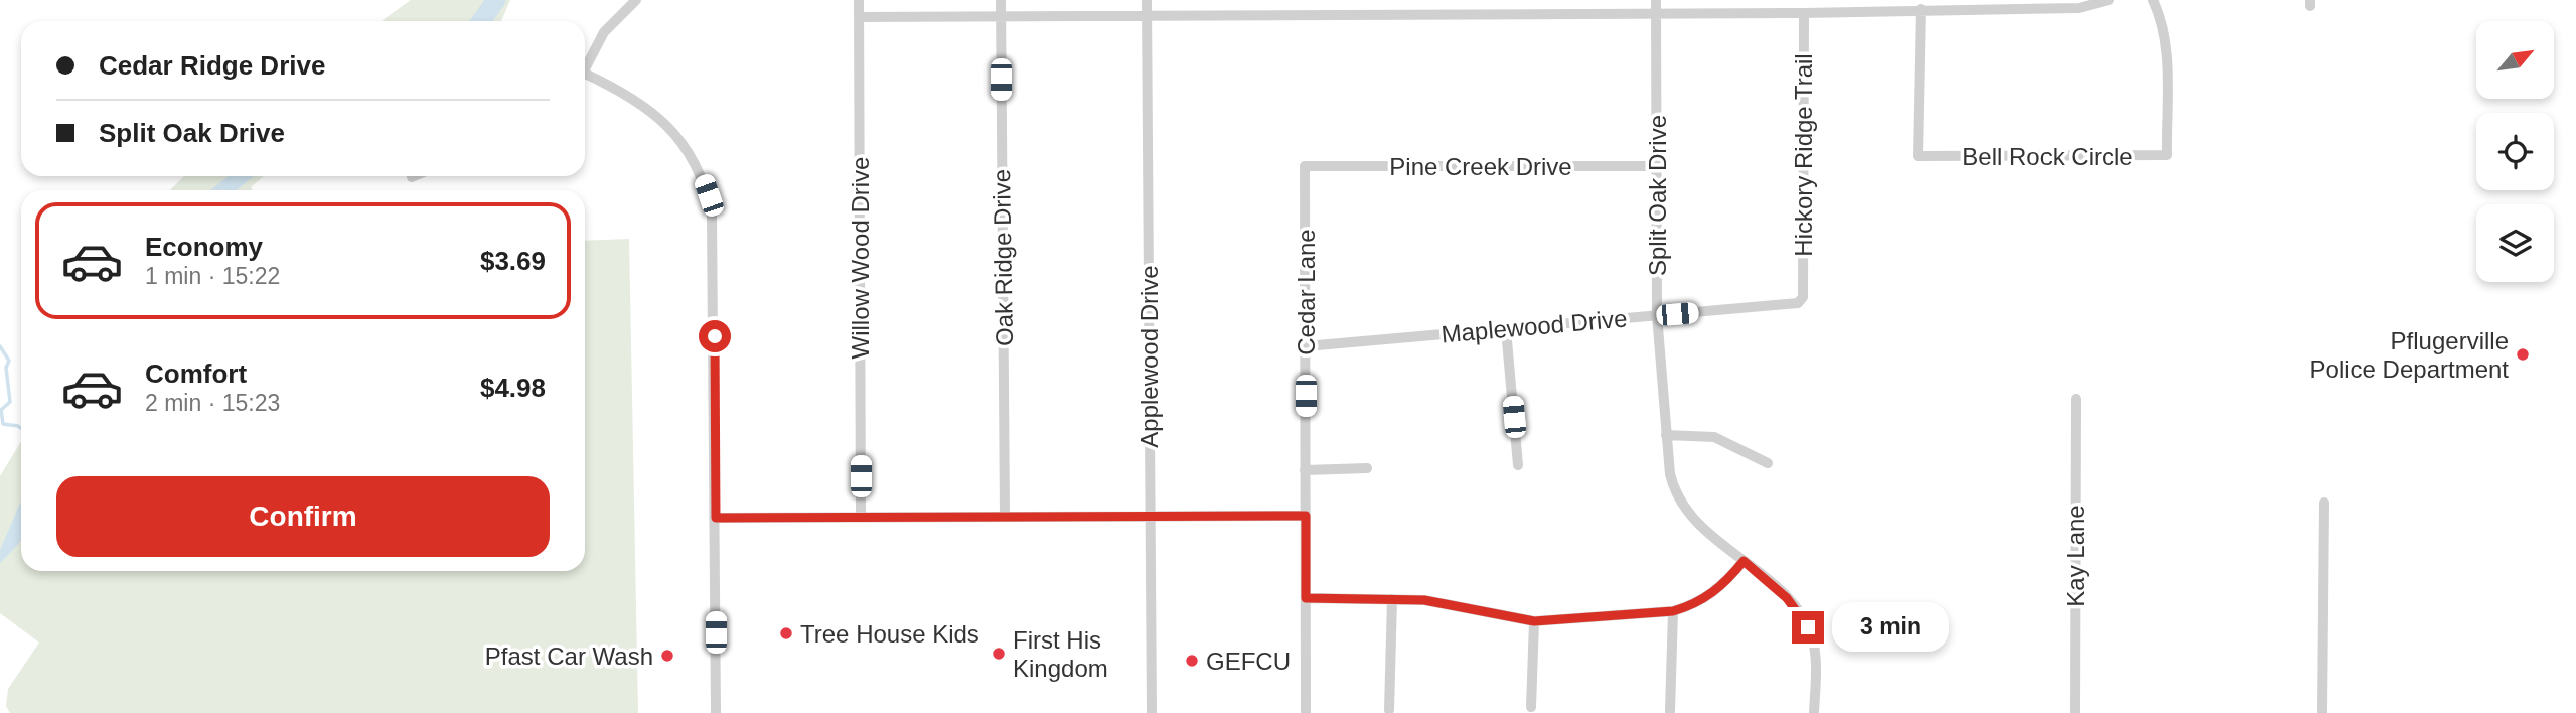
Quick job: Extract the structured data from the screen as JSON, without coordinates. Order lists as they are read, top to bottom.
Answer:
{
  "streets": {
    "street": [
      "Hickory Ridge Trail",
      "Bell Rock Circle",
      "Pine Creek Drive",
      "Split Oak Drive",
      "Willow Wood Drive",
      "Oak Ridge Drive",
      "Cedar Lane",
      "Maplewood Drive",
      "Applewood Drive",
      "Kay Lane"
    ]
  },
  "crossings": [
    ["Hickory Ridge Trail", "Maplewood Drive"],
    ["Pine Creek Drive", "Split Oak Drive"],
    ["Pine Creek Drive", "Cedar Lane"],
    ["Split Oak Drive", "Maplewood Drive"],
    ["Cedar Lane", "Maplewood Drive"]
  ],
  "places": [
    "Pflugerville Police Department",
    "Tree House Kids",
    "First His Kingdom",
    "Pfast Car Wash",
    "GEFCU"
  ],
  "north": "top right",
  "page": {
    "banner": ["Cedar Ridge Drive", "Split Oak Drive"],
    "list": [
      {
        "name": "Economy",
        "note": "1 min · 15:22",
        "value": "$3.69"
      },
      {
        "name": "Comfort",
        "note": "2 min · 15:23",
        "value": "$4.98"
      }
    ],
    "buttons": "Confirm",
    "bubble": "3 min"
  }
}
